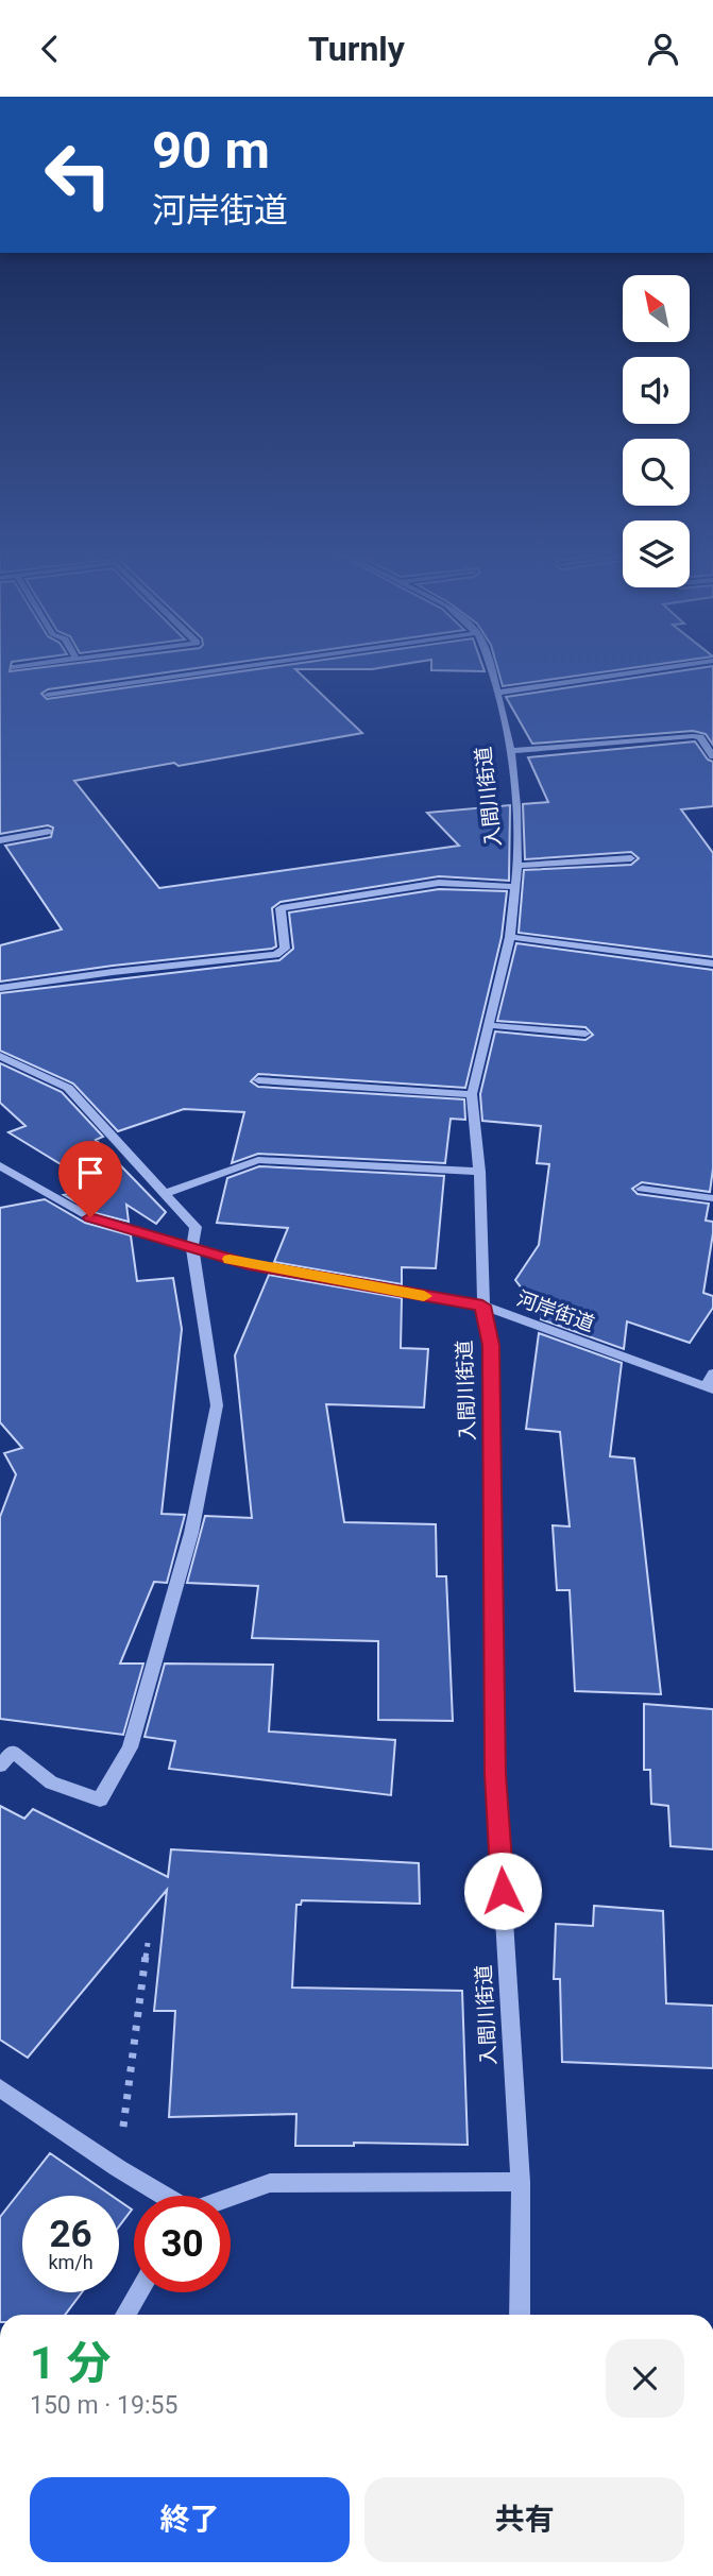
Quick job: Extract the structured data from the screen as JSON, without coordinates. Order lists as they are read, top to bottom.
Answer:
{
  "streets": {
    "street": ["入間川街道", "河岸街道"]
  },
  "crossings": [
    ["入間川街道", "河岸街道"]
  ],
  "north": "top left",
  "page": {
    "header": "Turnly",
    "turn": ["90 m", "河岸街道"],
    "speed": "26 km/h",
    "limit": "30",
    "heading": ["1 分", "150 m · 19:55"],
    "buttons": ["終了", "共有"]
  }
}
